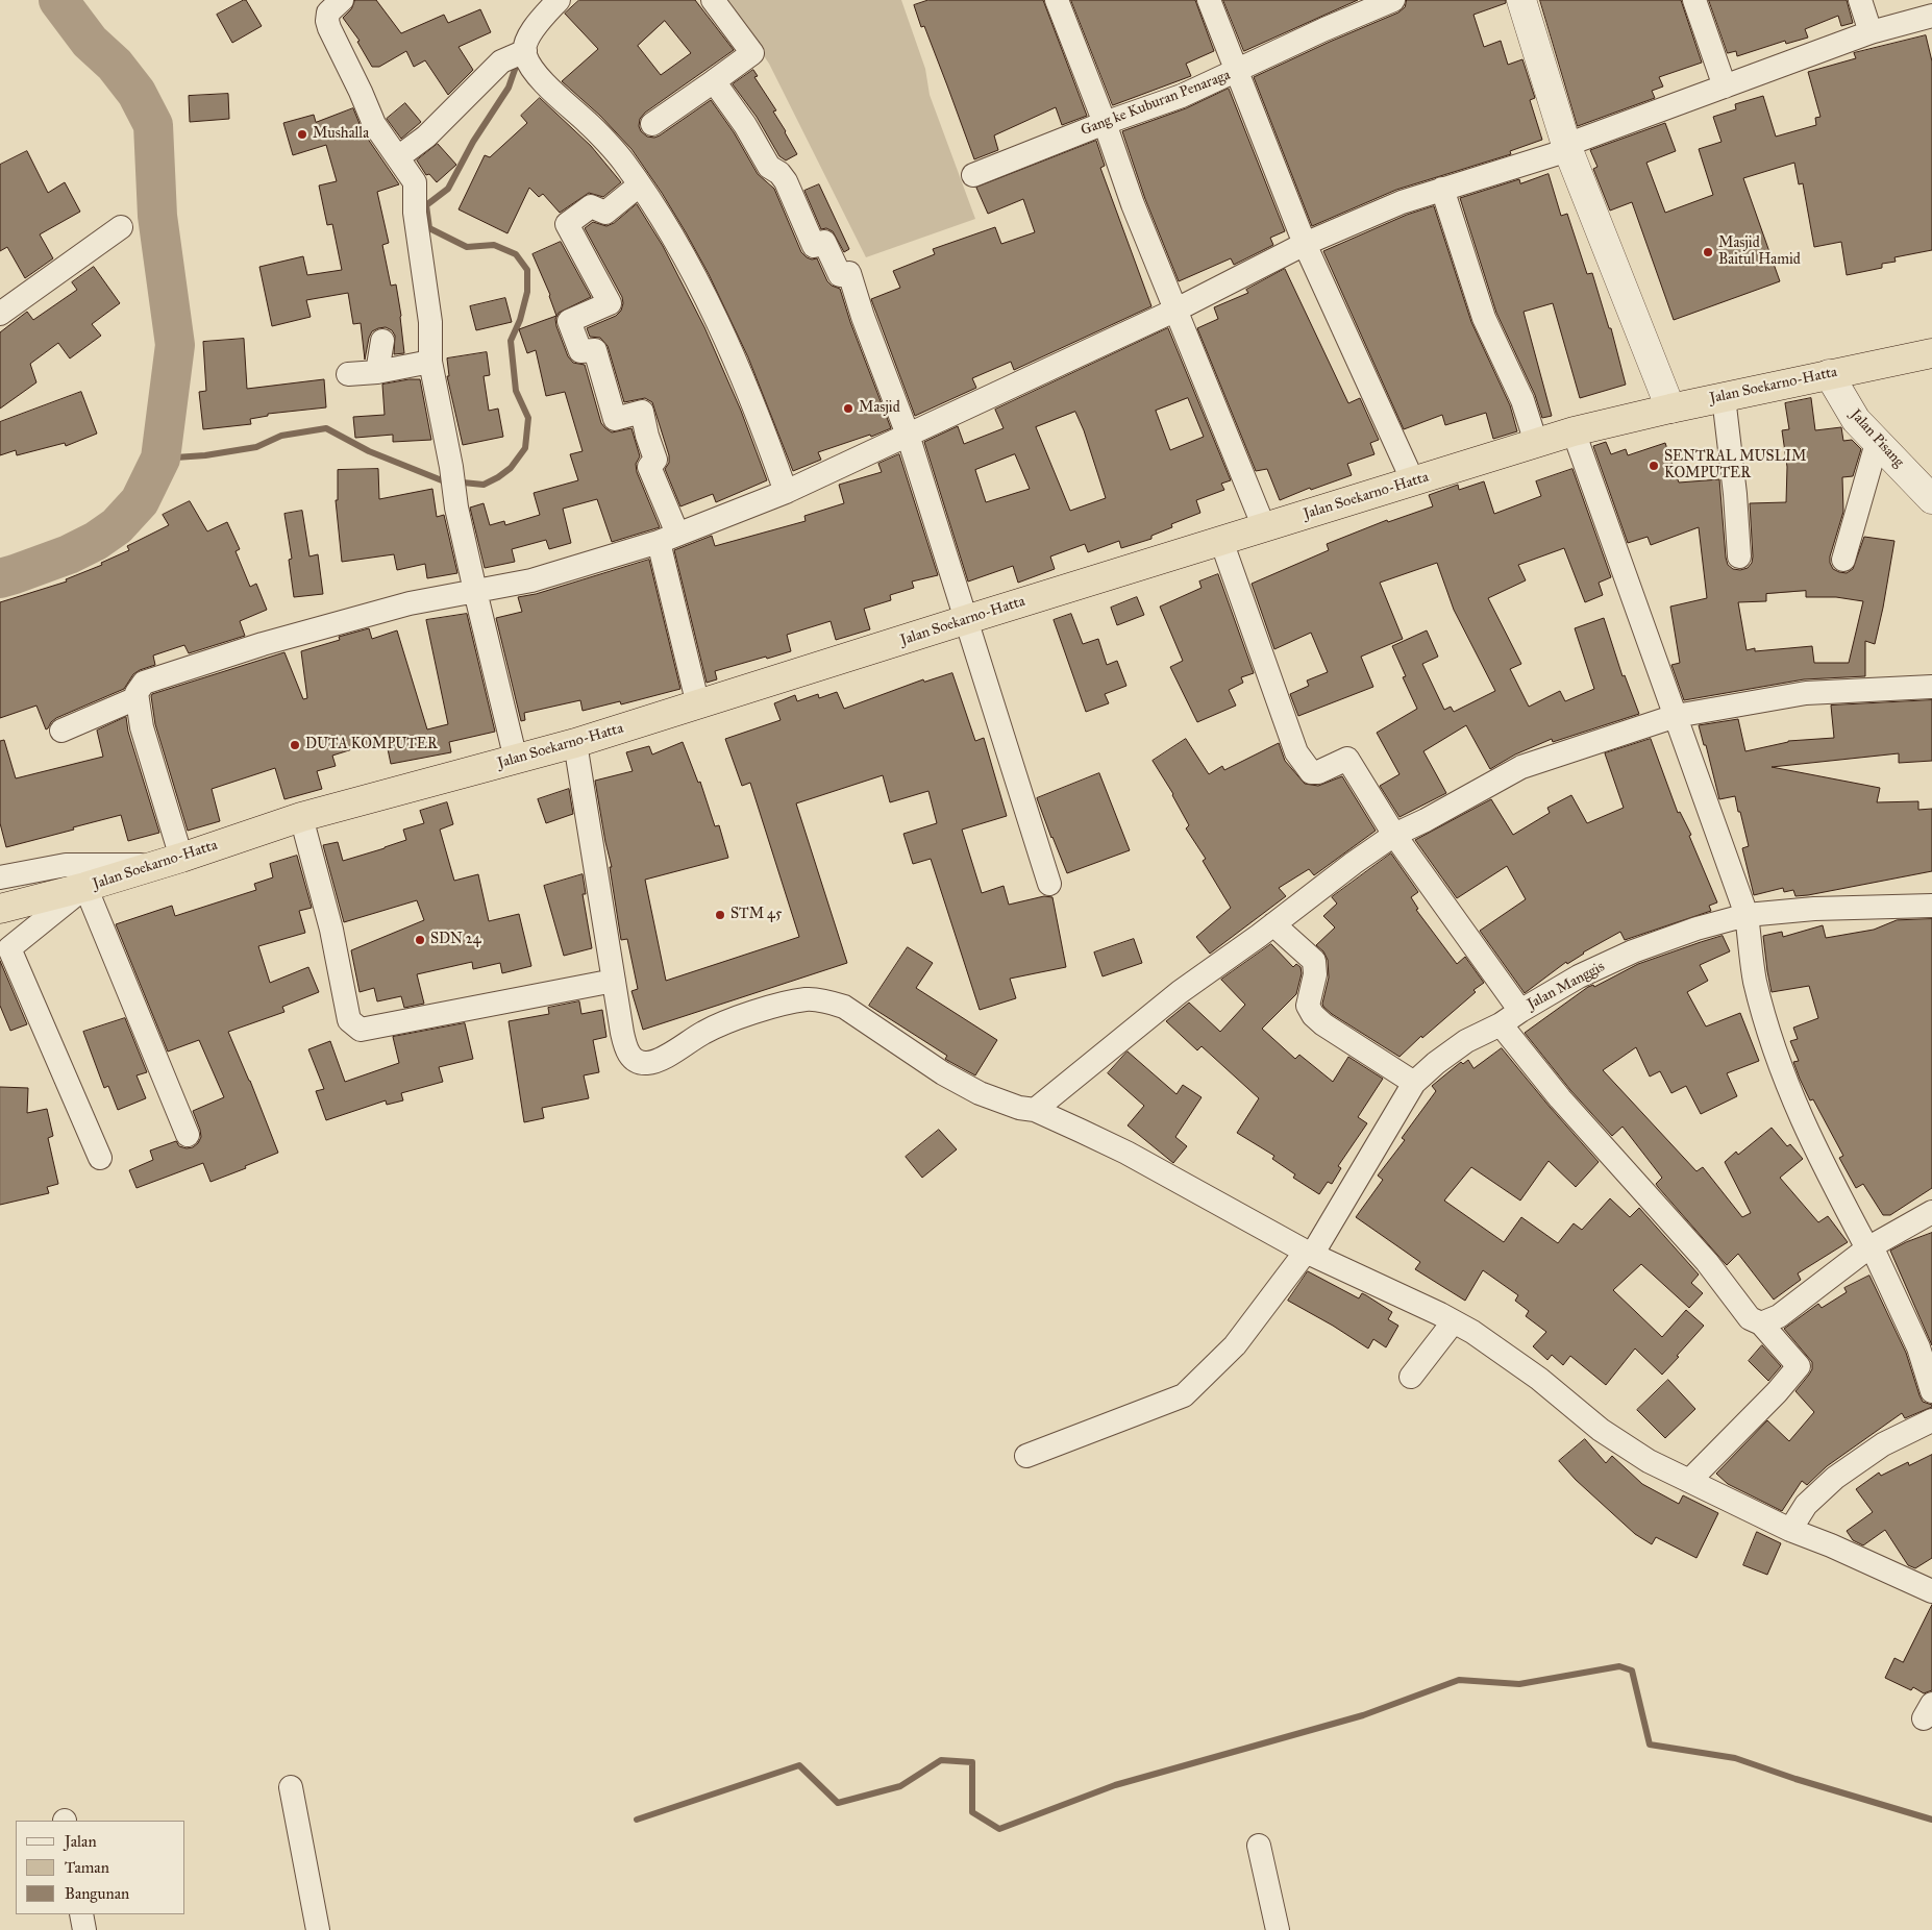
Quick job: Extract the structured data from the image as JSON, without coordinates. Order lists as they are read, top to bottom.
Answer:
{
  "streets": {
    "highway": ["Jalan Soekarno-Hatta"],
    "street": ["Gang ke Kuburan Penaraga", "Jalan Pisang", "Jalan Manggis"]
  },
  "crossings": [
    ["Jalan Soekarno-Hatta", "Jalan Pisang"]
  ],
  "places": [
    "Mushalla",
    "Masjid Baitul Hamid",
    "Masjid",
    "SENTRAL MUSLIM KOMPUTER",
    "DUTA KOMPUTER",
    "STM 45",
    "SDN 24"
  ],
  "legend": ["Jalan", "Taman", "Bangunan"]
}
